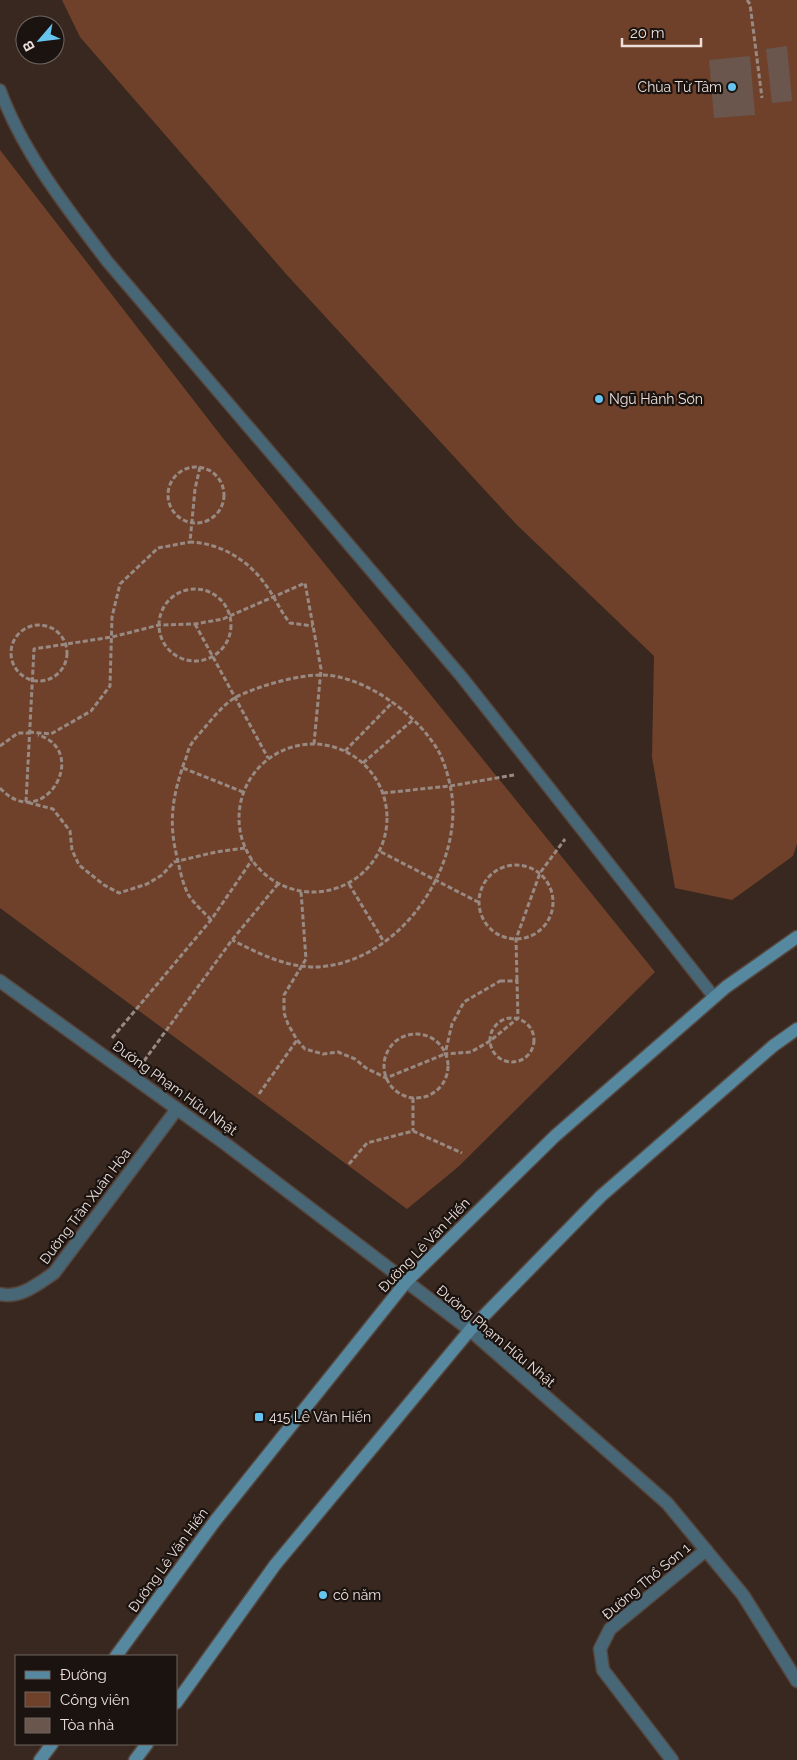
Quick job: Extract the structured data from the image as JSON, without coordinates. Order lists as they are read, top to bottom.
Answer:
{
  "streets": {
    "main road": ["Đường Lê Văn Hiến"],
    "street": ["Đường Phạm Hữu Nhật", "Đường Trần Xuân Hòa", "Đường Thổ Sơn 1"]
  },
  "crossings": [
    ["Đường Phạm Hữu Nhật", "Đường Trần Xuân Hòa"],
    ["Đường Phạm Hữu Nhật", "Đường Lê Văn Hiến"],
    ["Đường Phạm Hữu Nhật", "Đường Thổ Sơn 1"]
  ],
  "places": {
    "other": ["Chùa Từ Tâm", "Ngũ Hành Sơn", "cô năm"],
    "transit": ["415 Lê Văn Hiến"]
  },
  "legend": ["Đường", "Công viên", "Tòa nhà"],
  "scale_bar": "20 m",
  "north": "bottom left"
}
